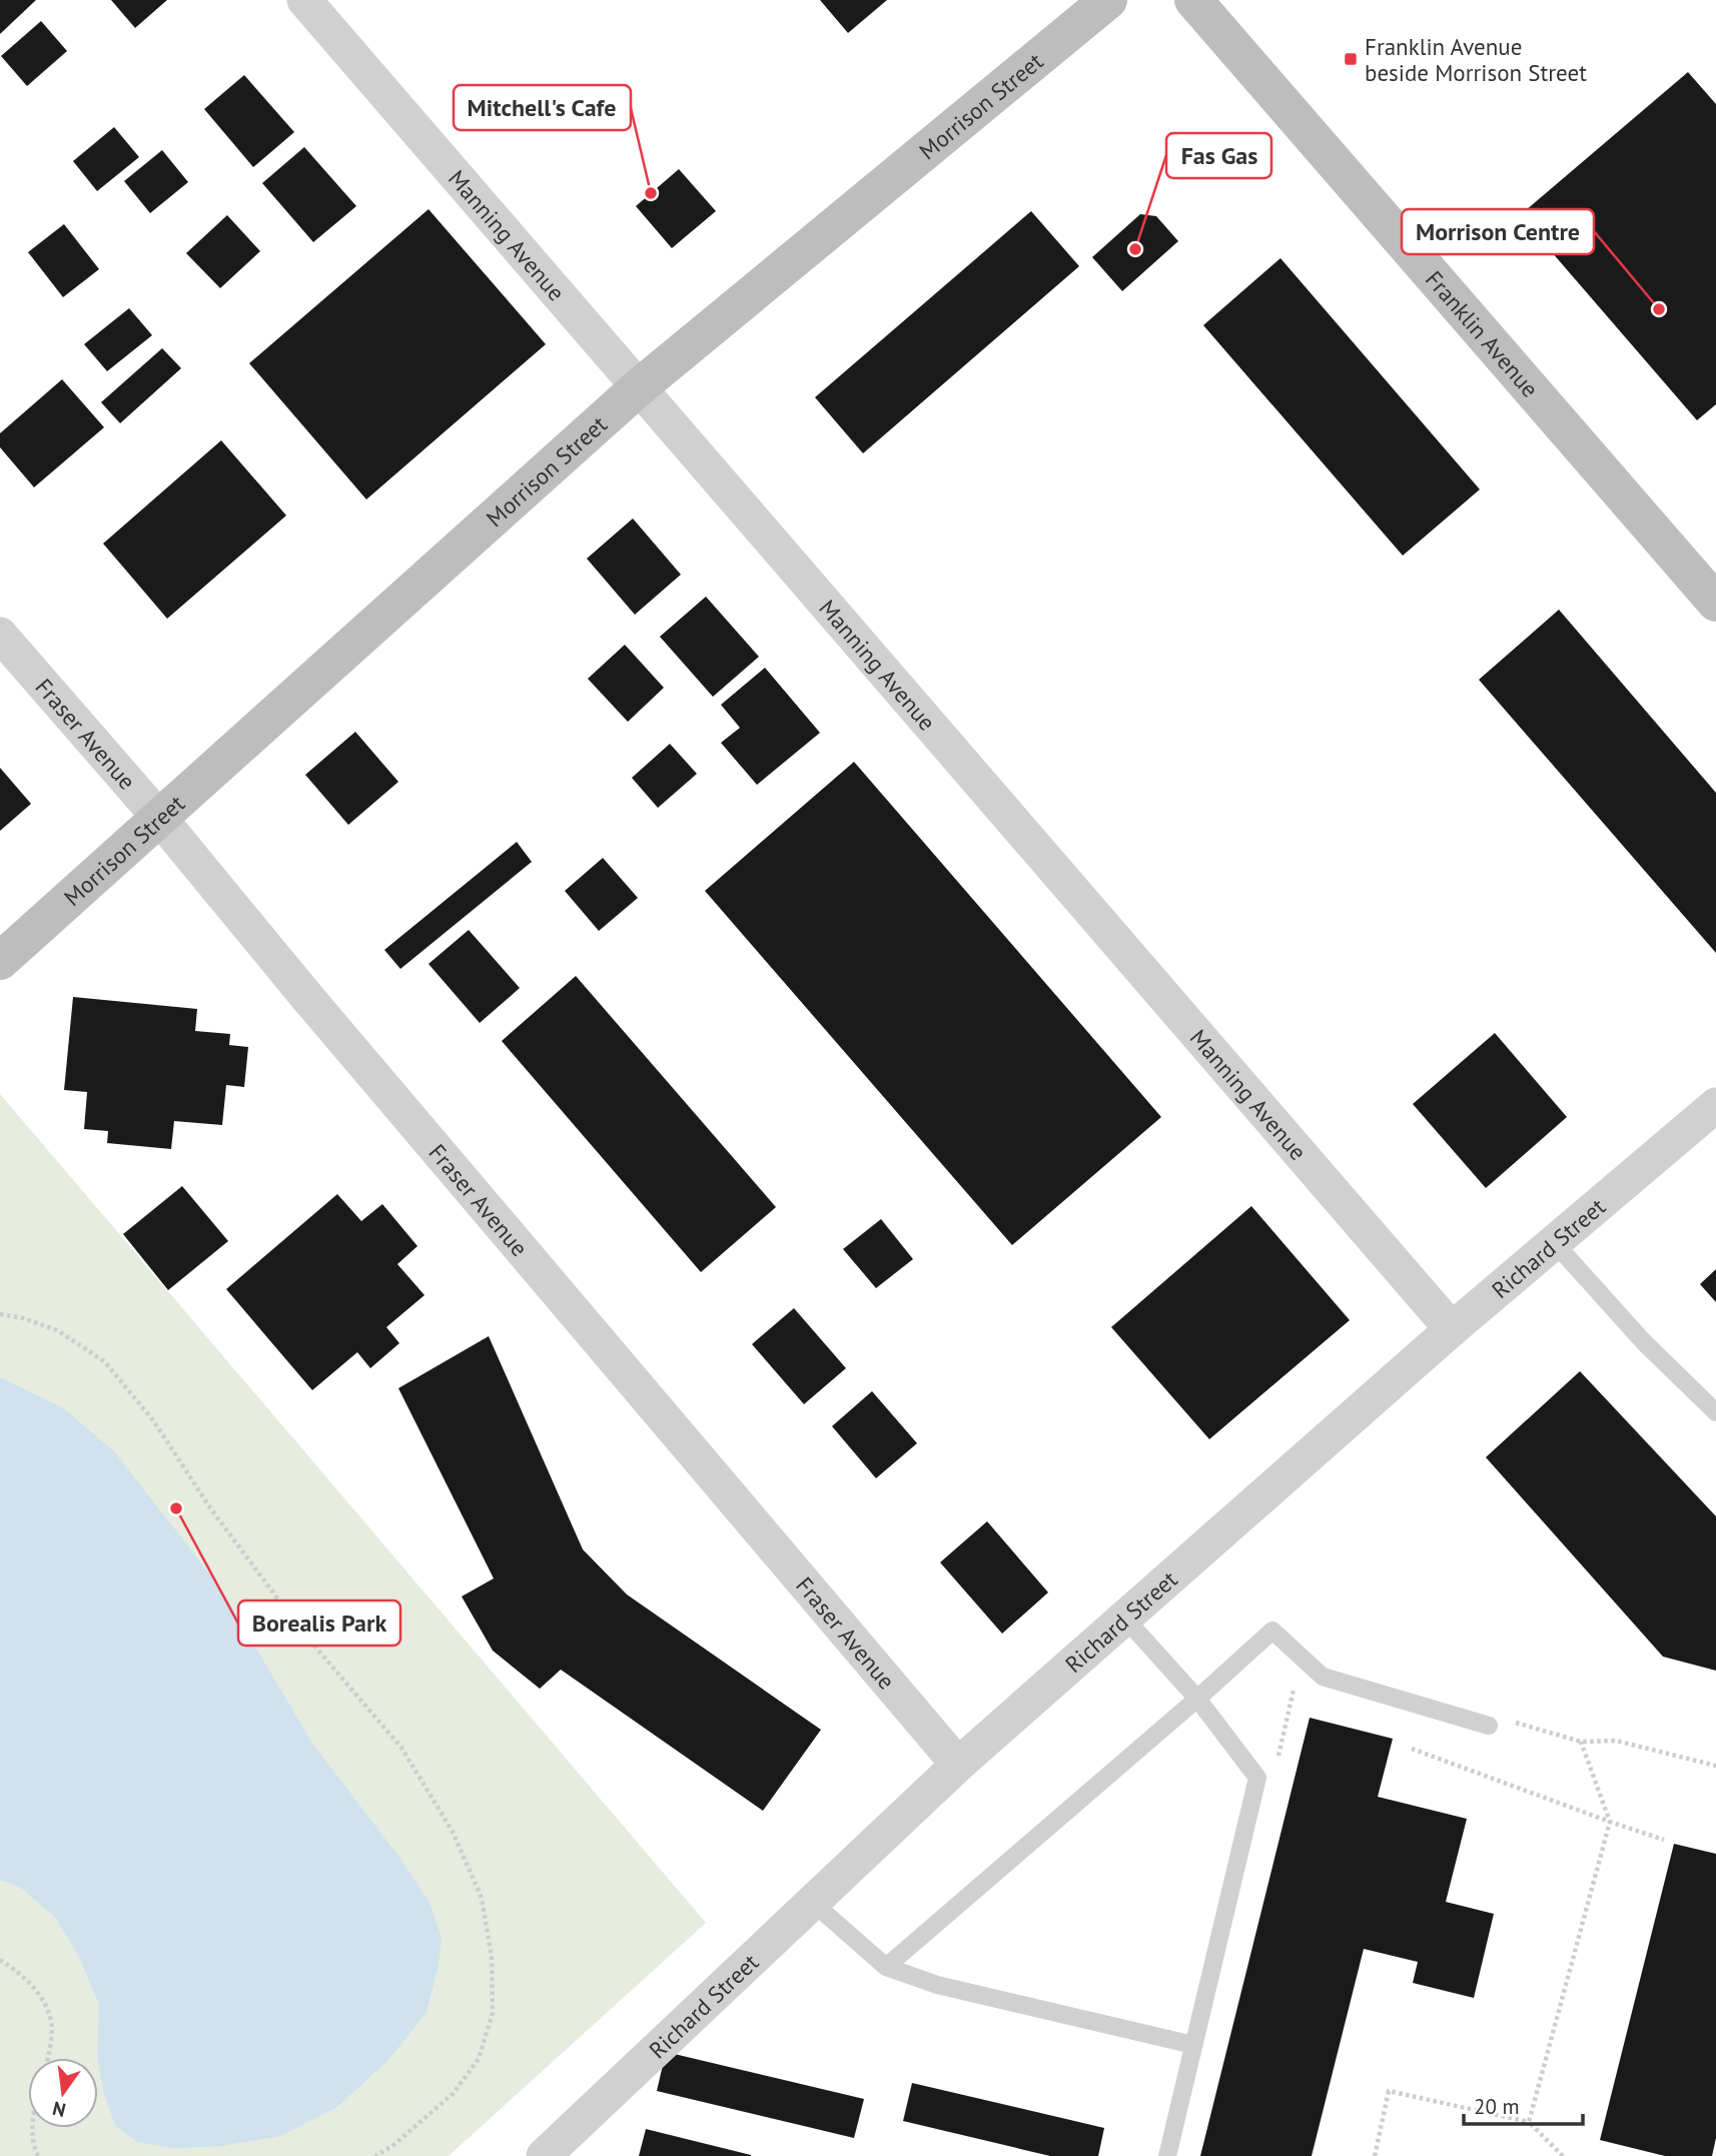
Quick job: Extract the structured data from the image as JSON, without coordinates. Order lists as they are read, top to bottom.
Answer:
{
  "streets": {
    "main road": ["Morrison Street", "Franklin Avenue"],
    "street": ["Manning Avenue", "Fraser Avenue", "Richard Street"]
  },
  "crossings": [
    ["Morrison Street", "Manning Avenue"],
    ["Morrison Street", "Fraser Avenue"],
    ["Manning Avenue", "Richard Street"],
    ["Fraser Avenue", "Richard Street"]
  ],
  "places": {
    "transit": ["Franklin Avenue beside Morrison Street"],
    "other": [
      "Mitchell's Cafe",
      "Fas Gas",
      "Morrison Centre",
      "Borealis Park"
    ]
  },
  "scale_bar": "20 m",
  "north": "bottom"
}
